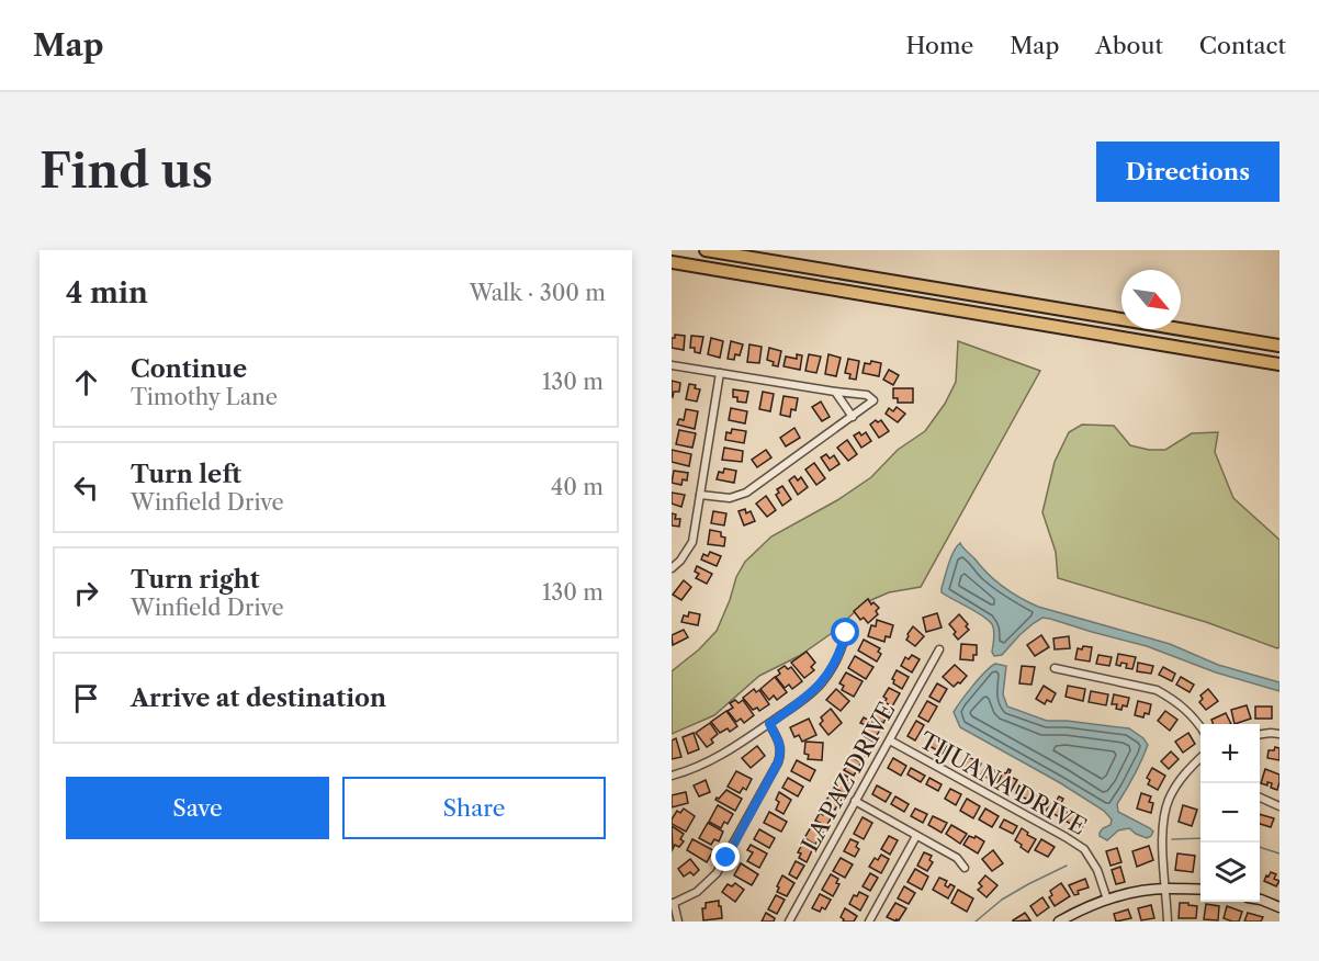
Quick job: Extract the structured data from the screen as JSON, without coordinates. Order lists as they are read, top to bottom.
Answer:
{
  "streets": {
    "street": ["LA PAZ DRIVE", "TIJUANA DRIVE"]
  },
  "crossings": [
    ["LA PAZ DRIVE", "TIJUANA DRIVE"]
  ],
  "north": "bottom right",
  "page": {
    "header": "Map",
    "nav": [
      "Home",
      "Map",
      "About",
      "Contact"
    ],
    "buttons": [
      "Directions",
      ["Save", "Share"]
    ],
    "title": "Find us",
    "heading": ["4 min", "Walk · 300 m"],
    "list": [
      ["Continue", "Timothy Lane", "130 m"],
      ["Turn left", "Winfield Drive", "40 m"],
      ["Turn right", "Winfield Drive", "130 m"],
      "Arrive at destination"
    ],
    "map_buttons": ["+", "−"]
  }
}
